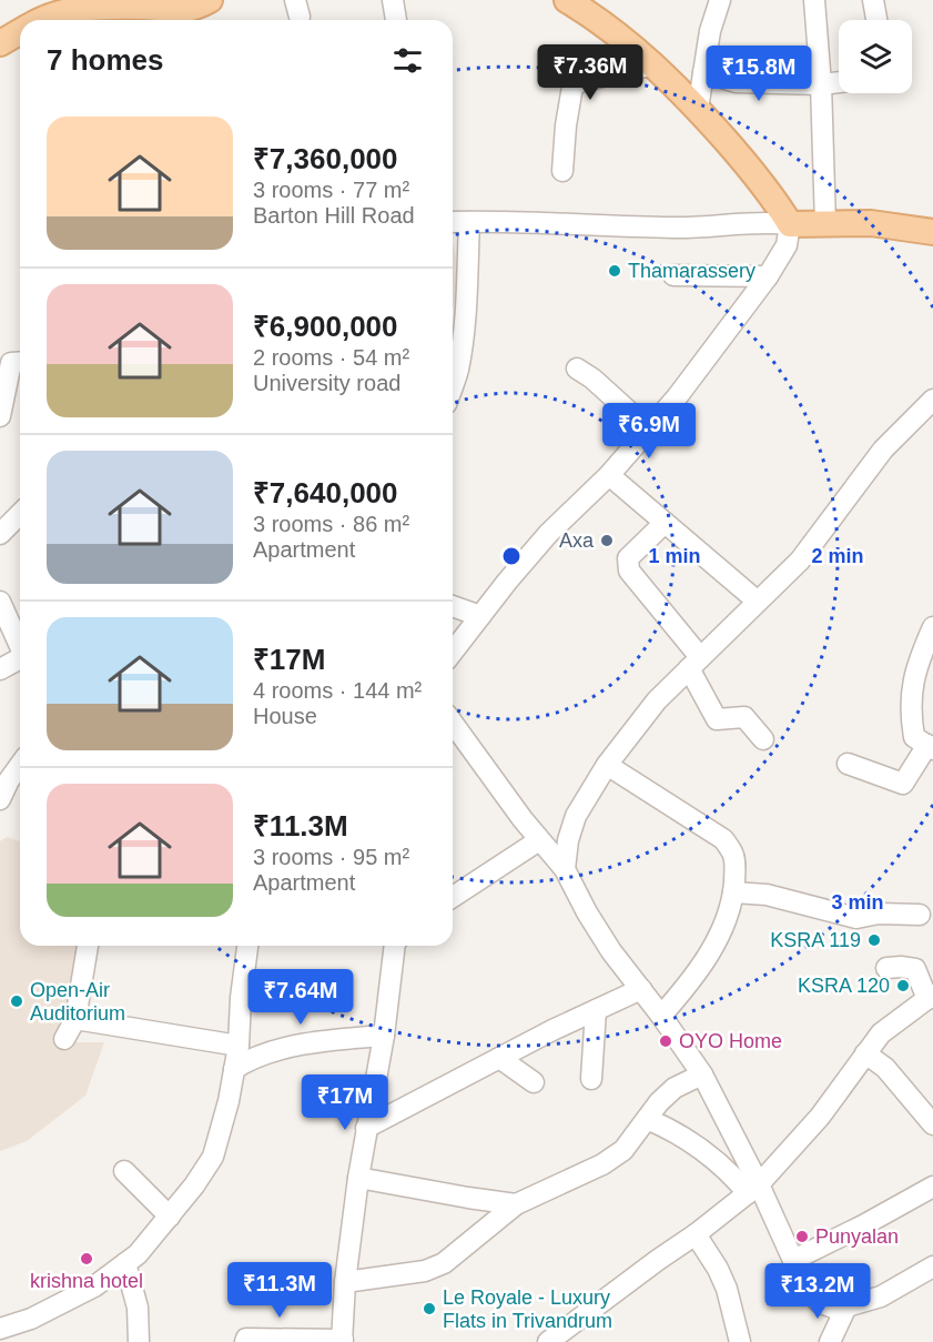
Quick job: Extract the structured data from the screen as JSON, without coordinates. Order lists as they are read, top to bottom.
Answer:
{
  "places": [
    "Thamarassery",
    "Axa",
    "KSRA 119",
    "KSRA 120",
    "Open-Air Auditorium",
    "OYO Home",
    "Punyalan",
    "krishna hotel",
    "Le Royale - Luxury Flats in Trivandrum"
  ],
  "page": {
    "heading": "7 homes",
    "price": [
      "₹7.36M",
      "₹15.8M",
      "₹6.9M",
      "₹7.64M",
      "₹17M",
      "₹11.3M",
      "₹13.2M"
    ],
    "list": [
      {
        "name": "₹7,360,000",
        "note": "3 rooms · 77 m² · Barton Hill Road"
      },
      {
        "name": "₹6,900,000",
        "note": "2 rooms · 54 m² · University road"
      },
      {
        "name": "₹7,640,000",
        "note": "3 rooms · 86 m² · Apartment"
      },
      {
        "name": "₹17M",
        "note": "4 rooms · 144 m² · House"
      },
      {
        "name": "₹11.3M",
        "note": "3 rooms · 95 m² · Apartment"
      }
    ]
  },
  "rings": ["1 min", "2 min", "3 min"]
}
